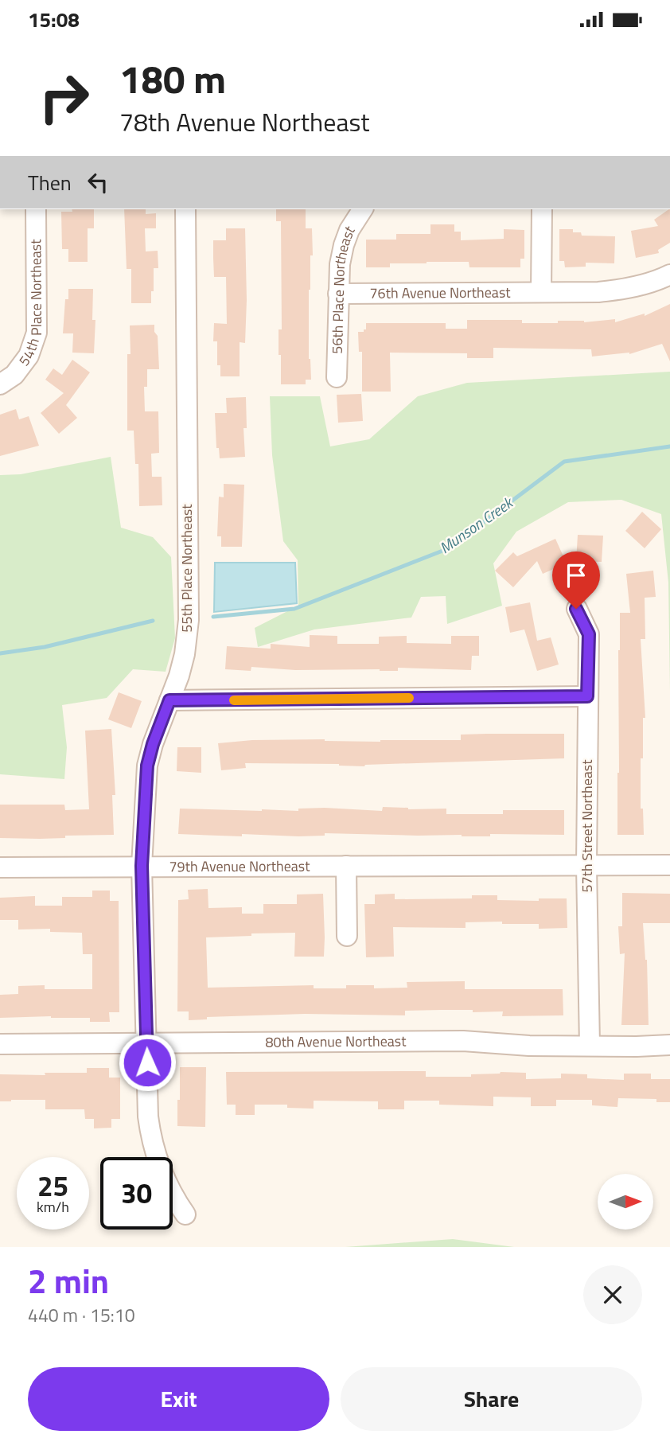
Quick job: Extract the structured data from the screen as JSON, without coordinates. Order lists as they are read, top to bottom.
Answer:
{
  "streets": {
    "street": [
      "56th Place Northeast",
      "76th Avenue Northeast",
      "54th Place Northeast",
      "55th Place Northeast",
      "57th Street Northeast",
      "79th Avenue Northeast",
      "80th Avenue Northeast"
    ]
  },
  "crossings": [
    ["56th Place Northeast", "76th Avenue Northeast"],
    ["55th Place Northeast", "79th Avenue Northeast"],
    ["55th Place Northeast", "80th Avenue Northeast"],
    ["57th Street Northeast", "79th Avenue Northeast"],
    ["57th Street Northeast", "80th Avenue Northeast"]
  ],
  "water": ["Munson Creek"],
  "north": "right",
  "page": {
    "status": "15:08",
    "turn": ["180 m", "78th Avenue Northeast"],
    "then": "Then",
    "speed": "25 km/h",
    "limit": "30",
    "heading": ["2 min", "440 m · 15:10"],
    "buttons": ["Exit", "Share"]
  }
}
